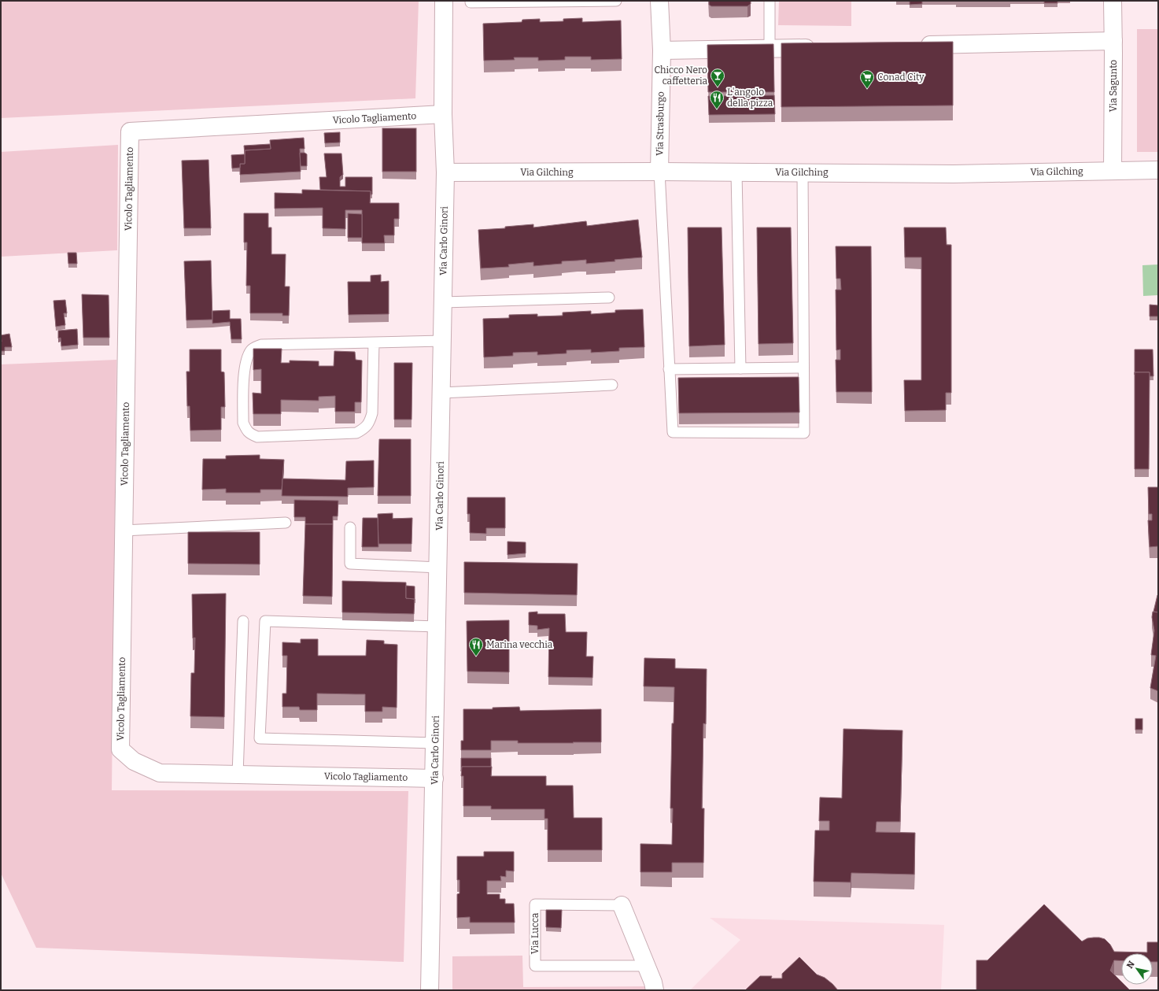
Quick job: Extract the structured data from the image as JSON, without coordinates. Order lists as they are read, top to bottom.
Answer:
{
  "streets": {
    "street": [
      "Via Sagunto",
      "Vicolo Tagliamento",
      "Via Strasburgo",
      "Via Gilching",
      "Via Carlo Ginori",
      "Via Lucca"
    ]
  },
  "crossings": [
    ["Via Sagunto", "Via Gilching"],
    ["Vicolo Tagliamento", "Via Carlo Ginori"],
    ["Via Strasburgo", "Via Gilching"],
    ["Via Gilching", "Via Carlo Ginori"]
  ],
  "places": {
    "bar": ["Chicco Nero caffetteria"],
    "supermarket": ["Conad City"],
    "restaurant": ["L'angolo della pizza", "Marina vecchia"]
  },
  "north": "top left"
}
